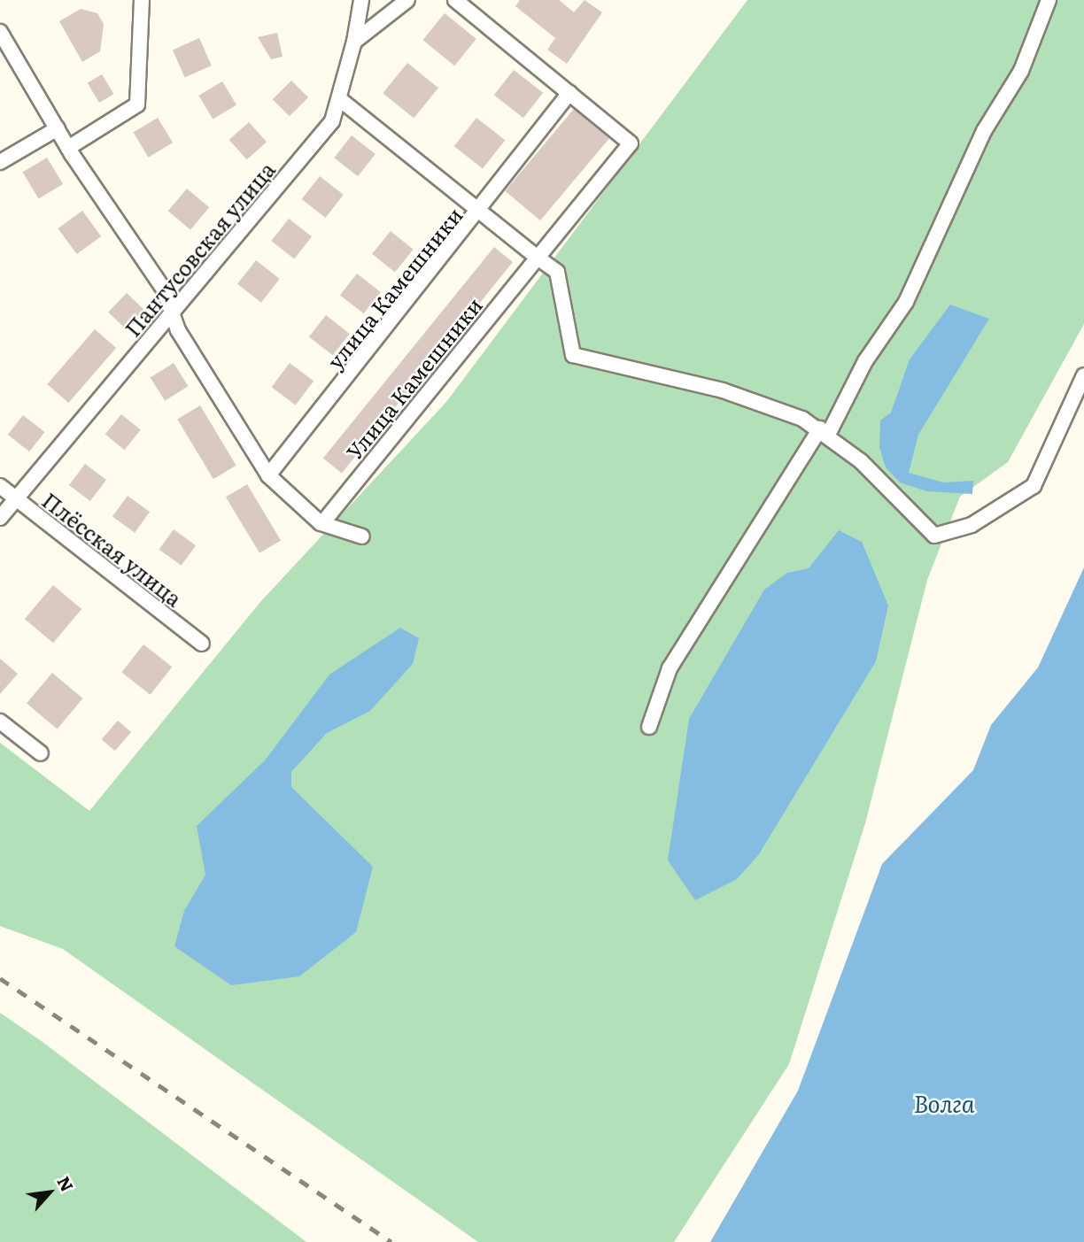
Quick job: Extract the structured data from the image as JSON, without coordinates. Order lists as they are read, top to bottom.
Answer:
{
  "streets": {
    "street": [
      "Пантусовская улица",
      "улица Камешники",
      "Улица Камешники",
      "Плёсская улица"
    ]
  },
  "crossings": [
    ["Пантусовская улица", "Плёсская улица"],
    ["улица Камешники", "Улица Камешники"]
  ],
  "water": ["Волга"],
  "north": "top right"
}
